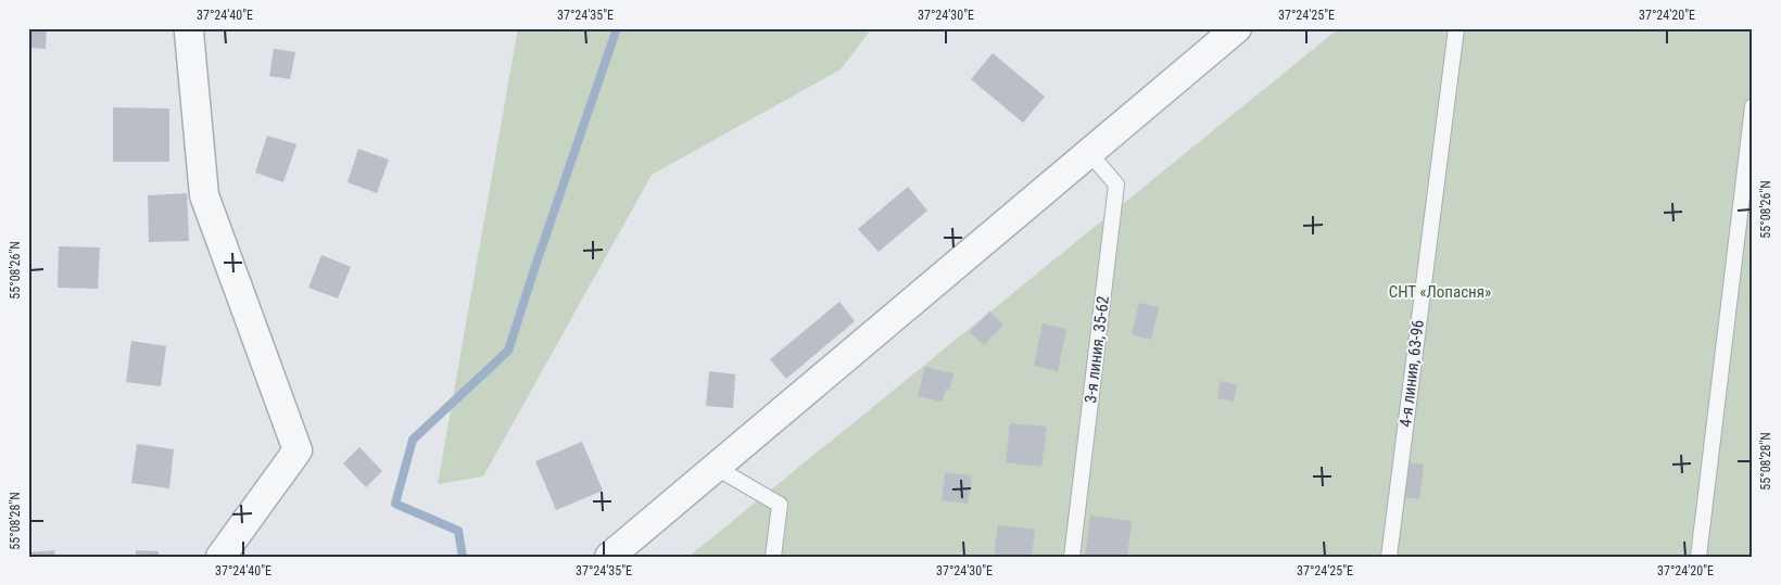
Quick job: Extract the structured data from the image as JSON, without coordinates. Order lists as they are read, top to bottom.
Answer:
{
  "streets": {
    "lane": ["3-я линия, 35-62", "4-я линия, 63-96"]
  },
  "parks": ["СНТ «Лопасня»"],
  "coordinates": [
    "37°24'40\"E",
    "37°24'35\"E",
    "37°24'30\"E",
    "37°24'25\"E",
    "37°24'20\"E",
    "55°08'26\"N",
    "55°08'28\"N"
  ]
}
